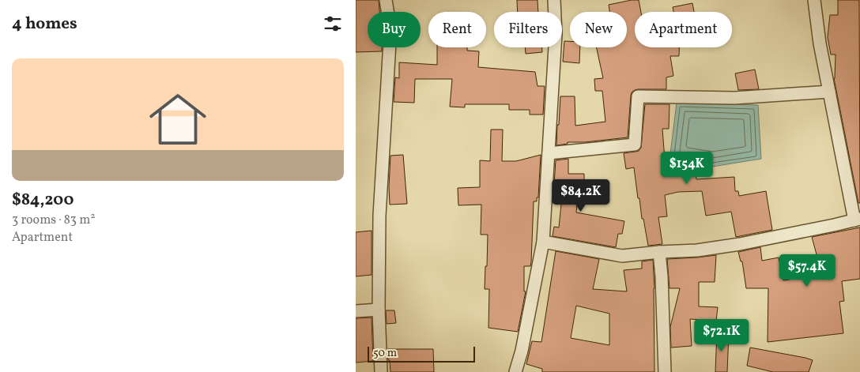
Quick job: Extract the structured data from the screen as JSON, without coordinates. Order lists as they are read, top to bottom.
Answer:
{
  "scale_bar": "50 m",
  "page": {
    "heading": "4 homes",
    "chip": [
      "Buy",
      "Rent",
      "Filters",
      "New",
      "Apartment"
    ],
    "list": [
      {
        "name": "$84,200",
        "note": "3 rooms · 83 m² · Apartment"
      }
    ],
    "price": [
      "$154K",
      "$84.2K",
      "$57.4K",
      "$72.1K"
    ],
    "scale": "50 m"
  }
}
